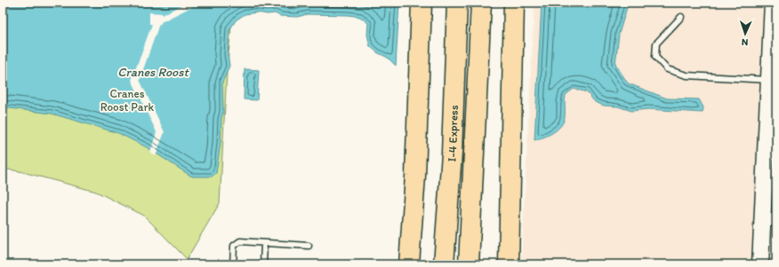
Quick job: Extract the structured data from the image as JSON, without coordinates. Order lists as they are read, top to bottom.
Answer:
{
  "streets": {
    "highway": ["I-4 Express"]
  },
  "water": ["Cranes Roost"],
  "parks": ["Cranes Roost Park"],
  "north": "bottom"
}
